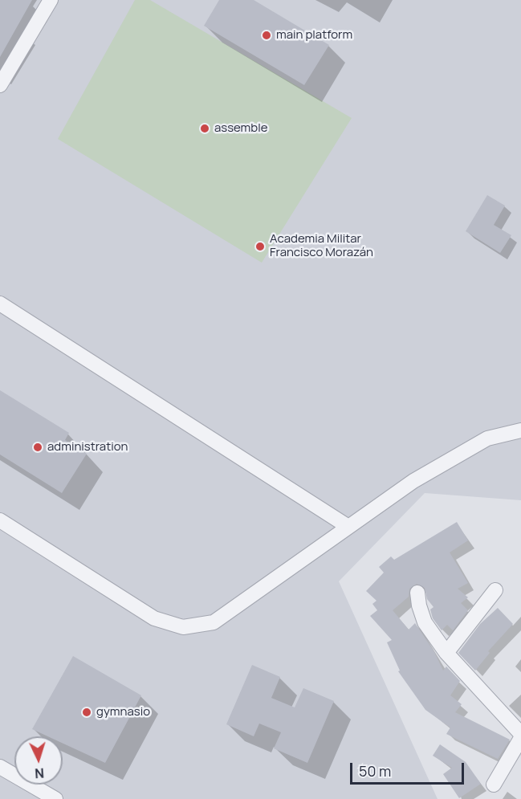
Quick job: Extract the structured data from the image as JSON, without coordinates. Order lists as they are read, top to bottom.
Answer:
{
  "places": [
    "main platform",
    "assemble",
    "Academia Militar Francisco Morazán",
    "administration",
    "gymnasio"
  ],
  "scale_bar": "50 m",
  "north": "bottom"
}
